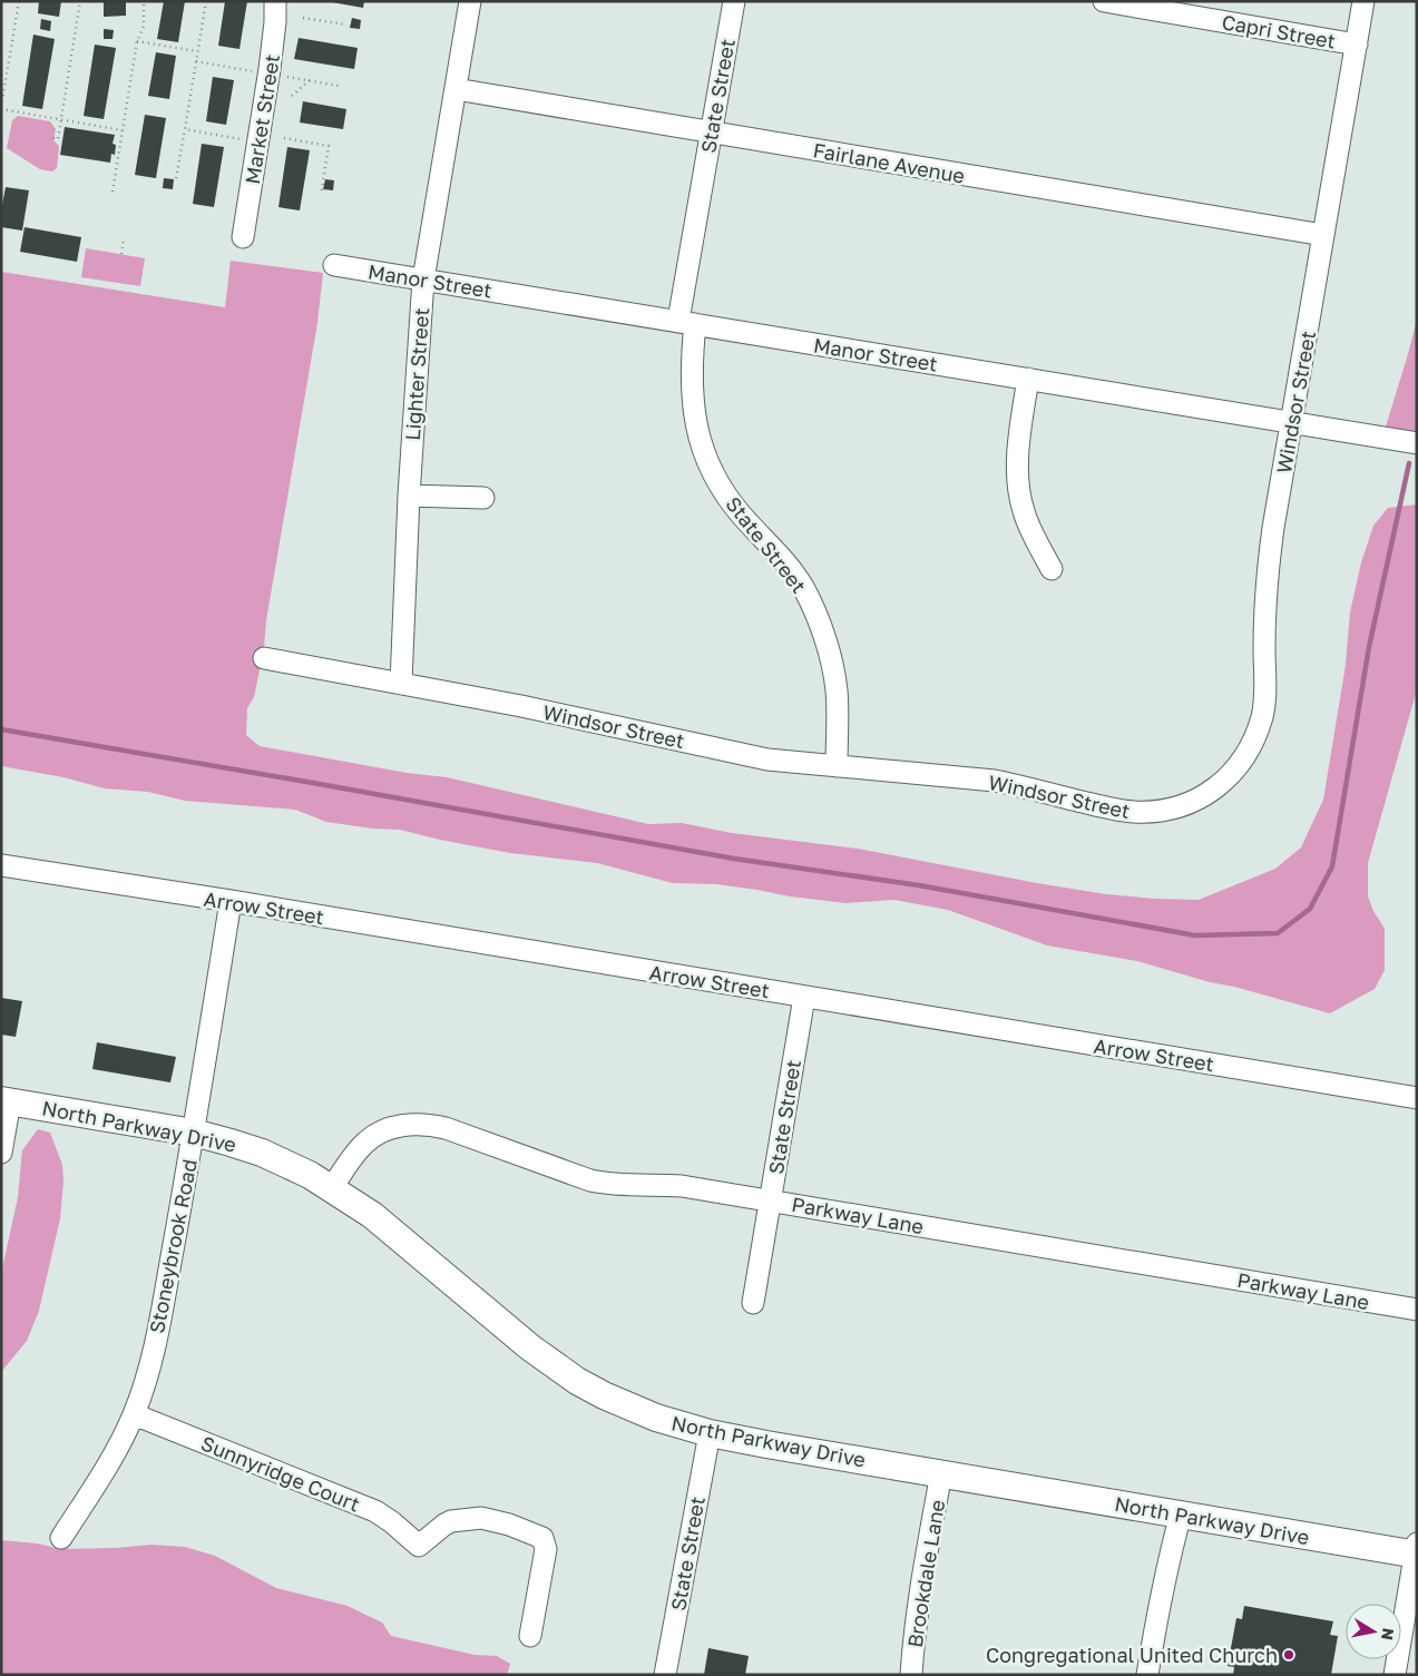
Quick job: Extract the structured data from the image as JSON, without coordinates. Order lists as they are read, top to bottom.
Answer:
{
  "streets": {
    "main road": ["North Parkway Drive"],
    "street": [
      "Capri Street",
      "State Street",
      "Market Street",
      "Fairlane Avenue",
      "Manor Street",
      "Lighter Street",
      "Windsor Street",
      "Arrow Street",
      "Parkway Lane",
      "Stoneybrook Road",
      "Sunnyridge Court",
      "Brookdale Lane"
    ]
  },
  "crossings": [
    ["Capri Street", "Windsor Street"],
    ["State Street", "Fairlane Avenue"],
    ["State Street", "Manor Street"],
    ["State Street", "Windsor Street"],
    ["State Street", "Arrow Street"],
    ["State Street", "North Parkway Drive"],
    ["State Street", "Parkway Lane"],
    ["Fairlane Avenue", "Lighter Street"],
    ["Fairlane Avenue", "Windsor Street"],
    ["Manor Street", "Lighter Street"],
    ["Manor Street", "Windsor Street"],
    ["Lighter Street", "Windsor Street"],
    ["Arrow Street", "Stoneybrook Road"],
    ["North Parkway Drive", "Parkway Lane"],
    ["North Parkway Drive", "Stoneybrook Road"],
    ["North Parkway Drive", "Brookdale Lane"],
    ["Stoneybrook Road", "Sunnyridge Court"]
  ],
  "places": ["Congregational United Church"],
  "north": "right"
}
